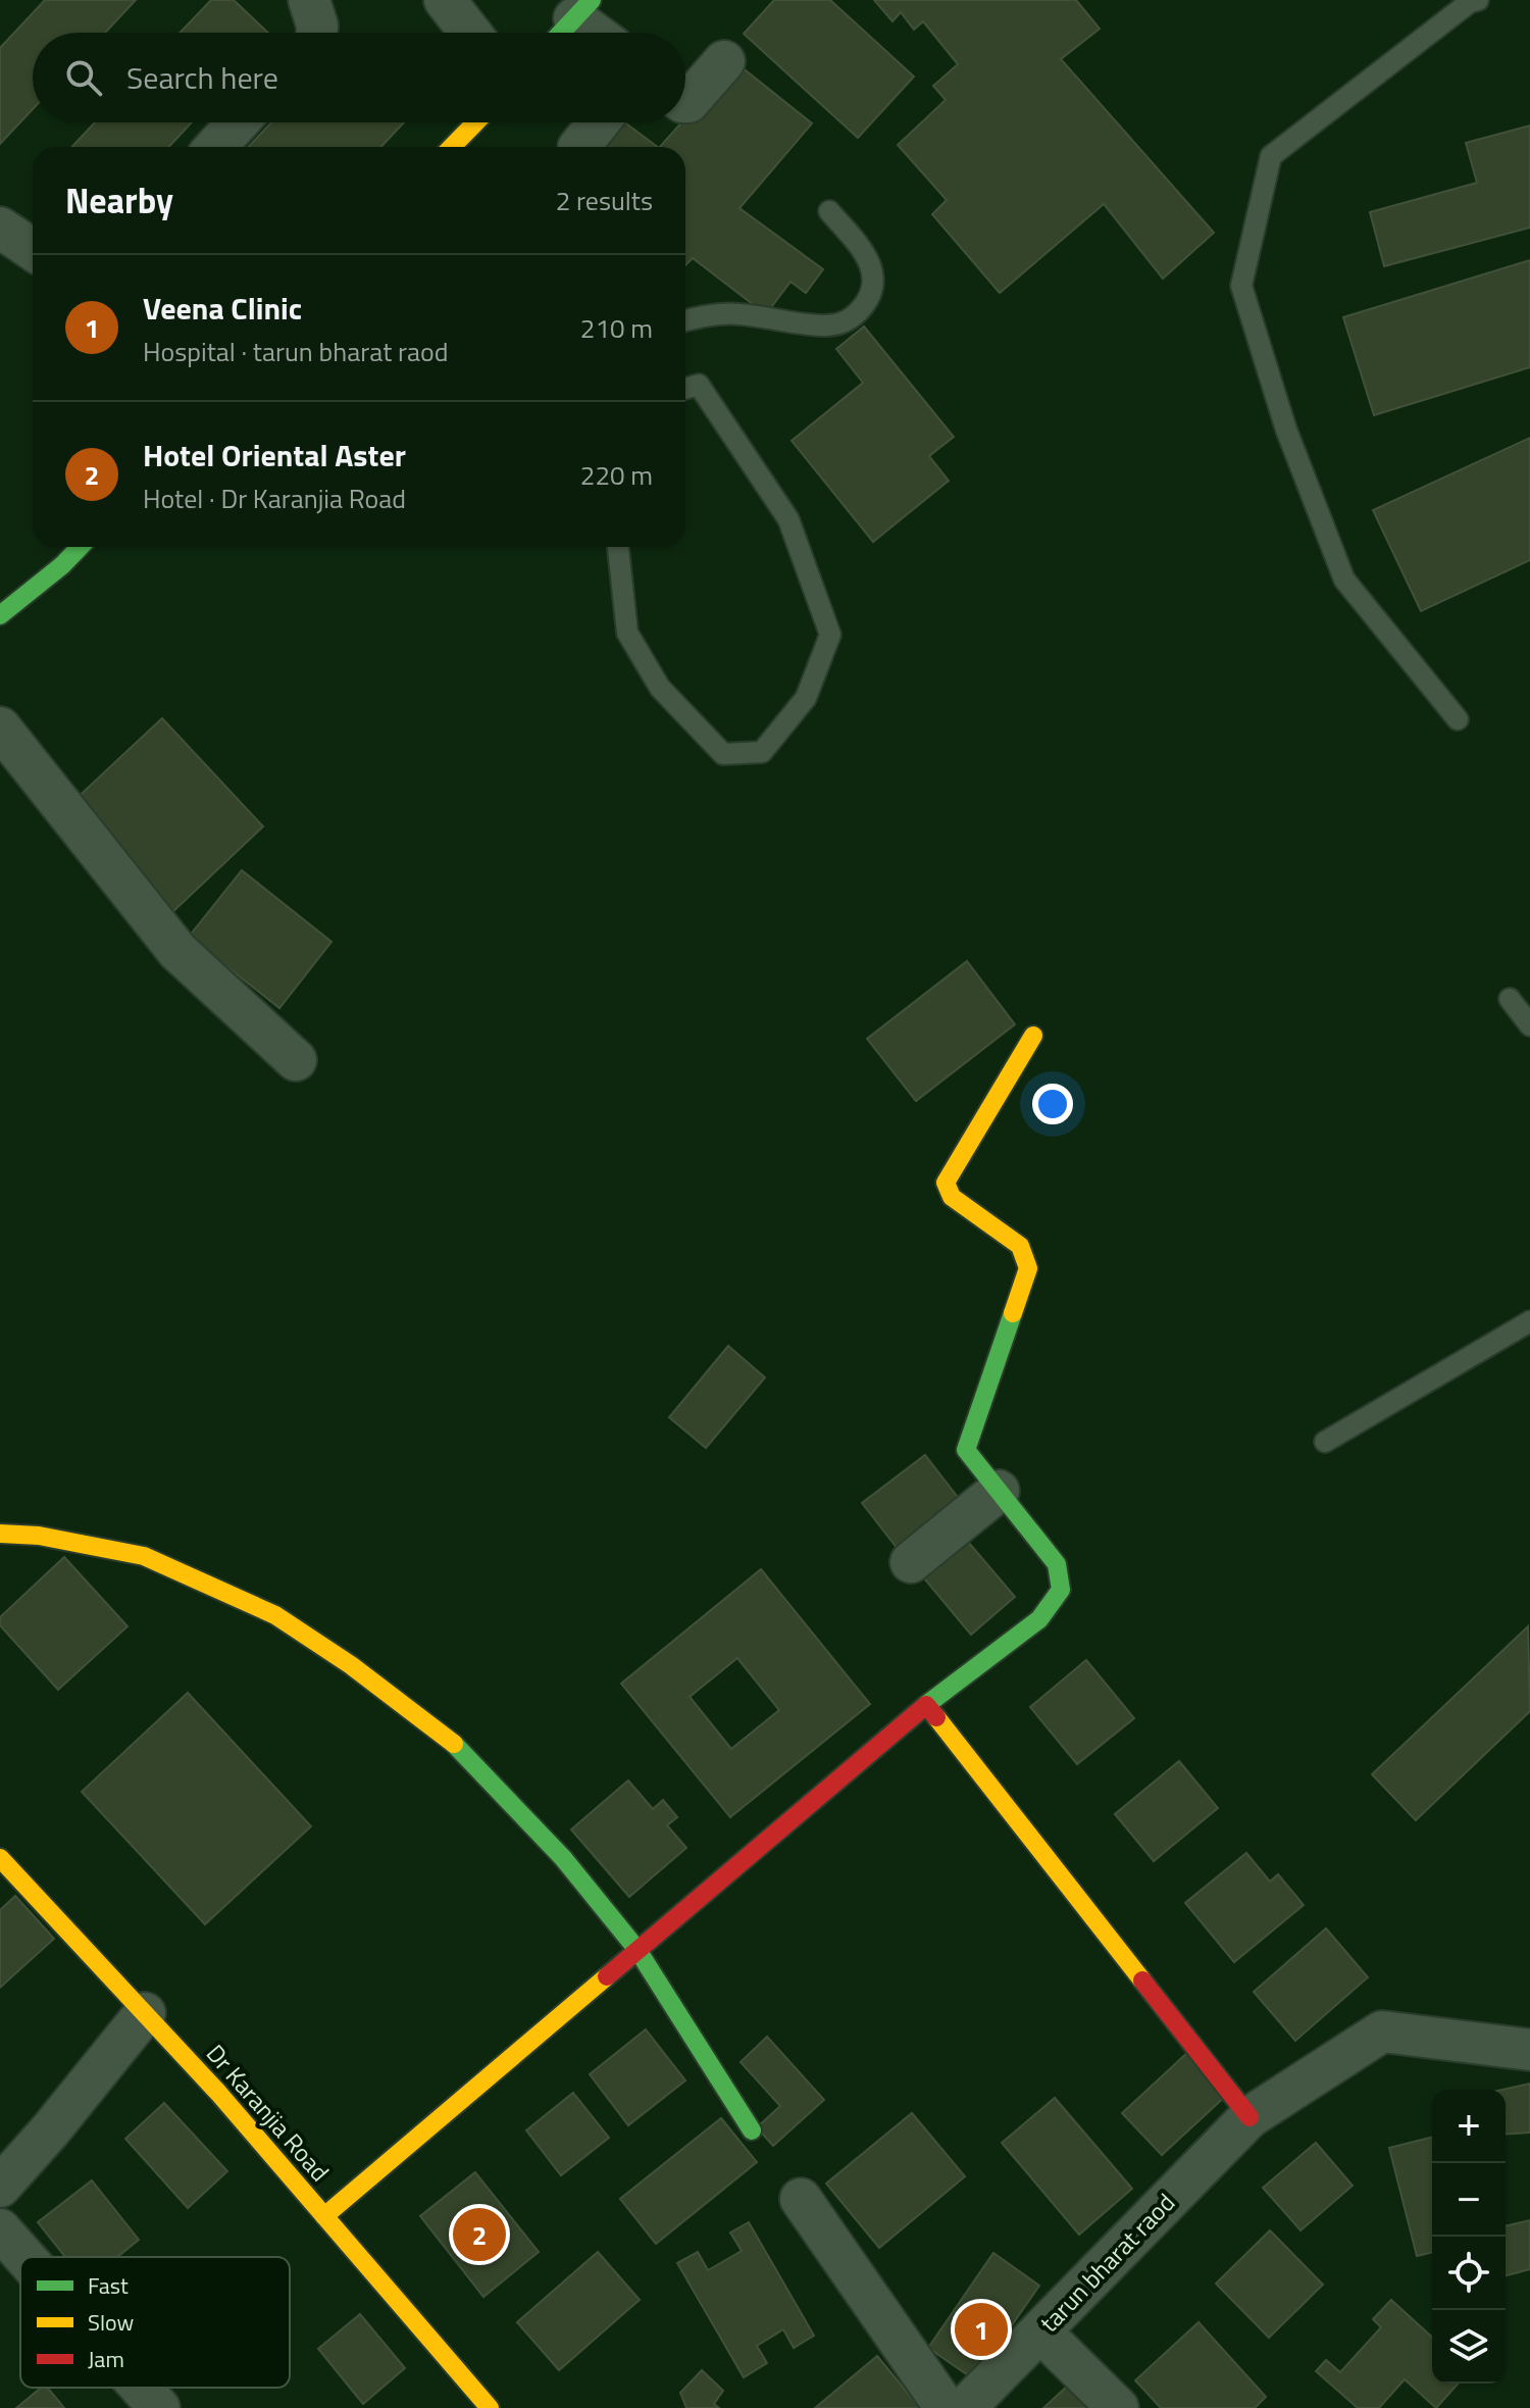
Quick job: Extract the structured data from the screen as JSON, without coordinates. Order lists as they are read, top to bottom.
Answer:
{
  "streets": {
    "street": ["Dr Karanjia Road", "tarun bharat raod"]
  },
  "legend": ["Fast", "Slow", "Jam"],
  "page": {
    "search": "Search here",
    "heading": ["Nearby", "2 results"],
    "list": [
      {
        "mark": "1",
        "name": "Veena Clinic",
        "note": "Hospital · tarun bharat raod",
        "value": "210 m"
      },
      {
        "mark": "2",
        "name": "Hotel Oriental Aster",
        "note": "Hotel · Dr Karanjia Road",
        "value": "220 m"
      }
    ],
    "map_buttons": ["+", "−"],
    "pins": ["2", "1"]
  }
}
